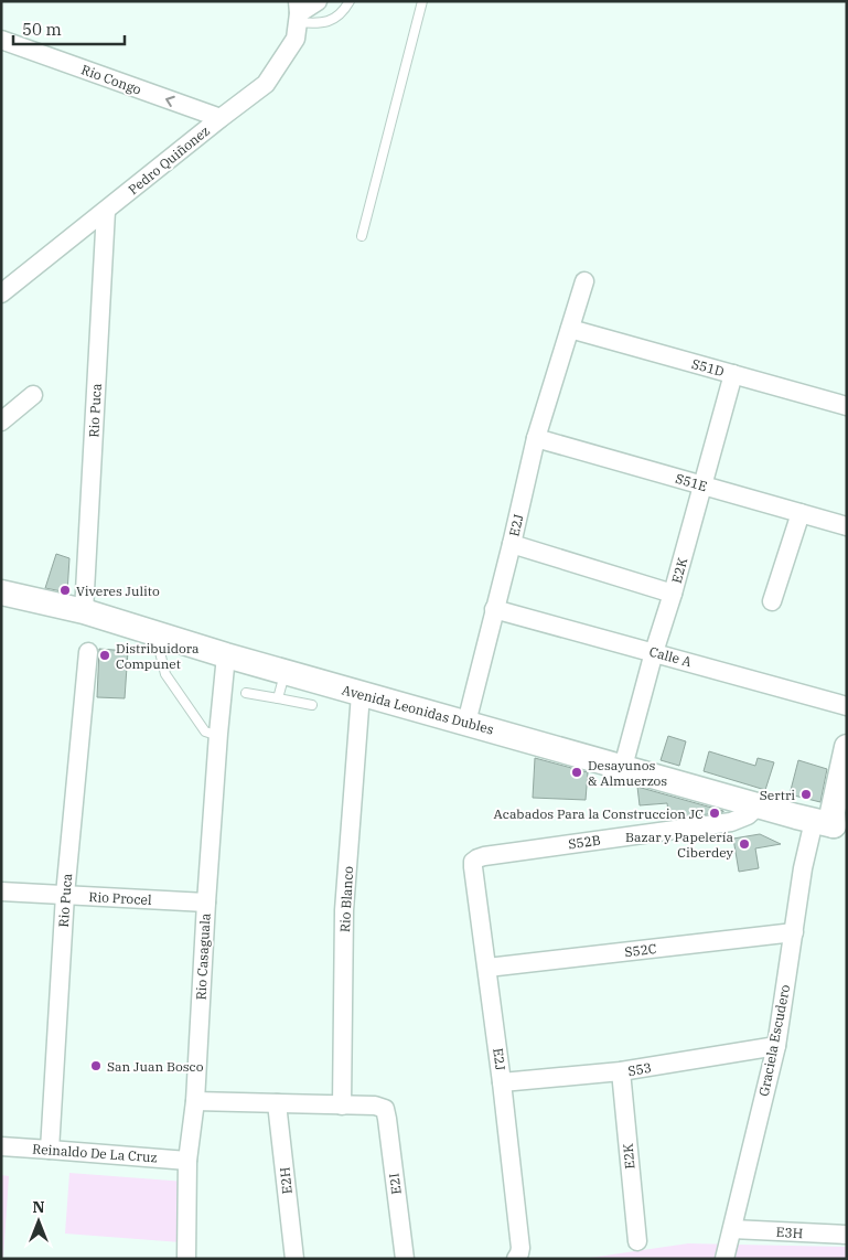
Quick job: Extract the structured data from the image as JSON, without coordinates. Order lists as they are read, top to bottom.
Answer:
{
  "streets": {
    "main road": ["Avenida Leonidas Dubles"],
    "street": [
      "Rio Congo",
      "Pedro Quiñonez",
      "S51D",
      "Rio Puca",
      "S51E",
      "E2J",
      "E2K",
      "Calle A",
      "S52B",
      "Rio Procel",
      "Rio Blanco",
      "S52C",
      "Rio Casaguala",
      "Graciela Escudero",
      "S53",
      "Reinaldo De La Cruz",
      "E2H",
      "E2I",
      "E3H"
    ]
  },
  "crossings": [
    ["Rio Congo", "Pedro Quiñonez"],
    ["Pedro Quiñonez", "Rio Puca"],
    ["S51D", "E2J"],
    ["S51D", "E2K"],
    ["Rio Puca", "Avenida Leonidas Dubles"],
    ["Rio Puca", "Rio Procel"],
    ["Rio Puca", "Reinaldo De La Cruz"],
    ["S51E", "E2J"],
    ["S51E", "E2K"],
    ["E2J", "Calle A"],
    ["E2J", "Avenida Leonidas Dubles"],
    ["E2J", "S52B"],
    ["E2J", "S52C"],
    ["E2J", "S53"],
    ["E2K", "Calle A"],
    ["E2K", "Avenida Leonidas Dubles"],
    ["E2K", "S53"],
    ["Avenida Leonidas Dubles", "S52B"],
    ["Avenida Leonidas Dubles", "Rio Blanco"],
    ["Avenida Leonidas Dubles", "Rio Casaguala"],
    ["Avenida Leonidas Dubles", "Graciela Escudero"],
    ["Rio Procel", "Rio Casaguala"],
    ["Rio Blanco", "E2I"],
    ["S52C", "Graciela Escudero"],
    ["Rio Casaguala", "Reinaldo De La Cruz"],
    ["Graciela Escudero", "S53"],
    ["Graciela Escudero", "E3H"]
  ],
  "one_way": ["Rio Congo"],
  "places": [
    "Viveres Julito",
    "Distribuidora Compunet",
    "Desayunos & Almuerzos",
    "Sertri",
    "Acabados Para la Construccion JC",
    "Bazar y Papelería Ciberdey",
    "San Juan Bosco"
  ],
  "scale_bar": "50 m",
  "north": "top"
}
